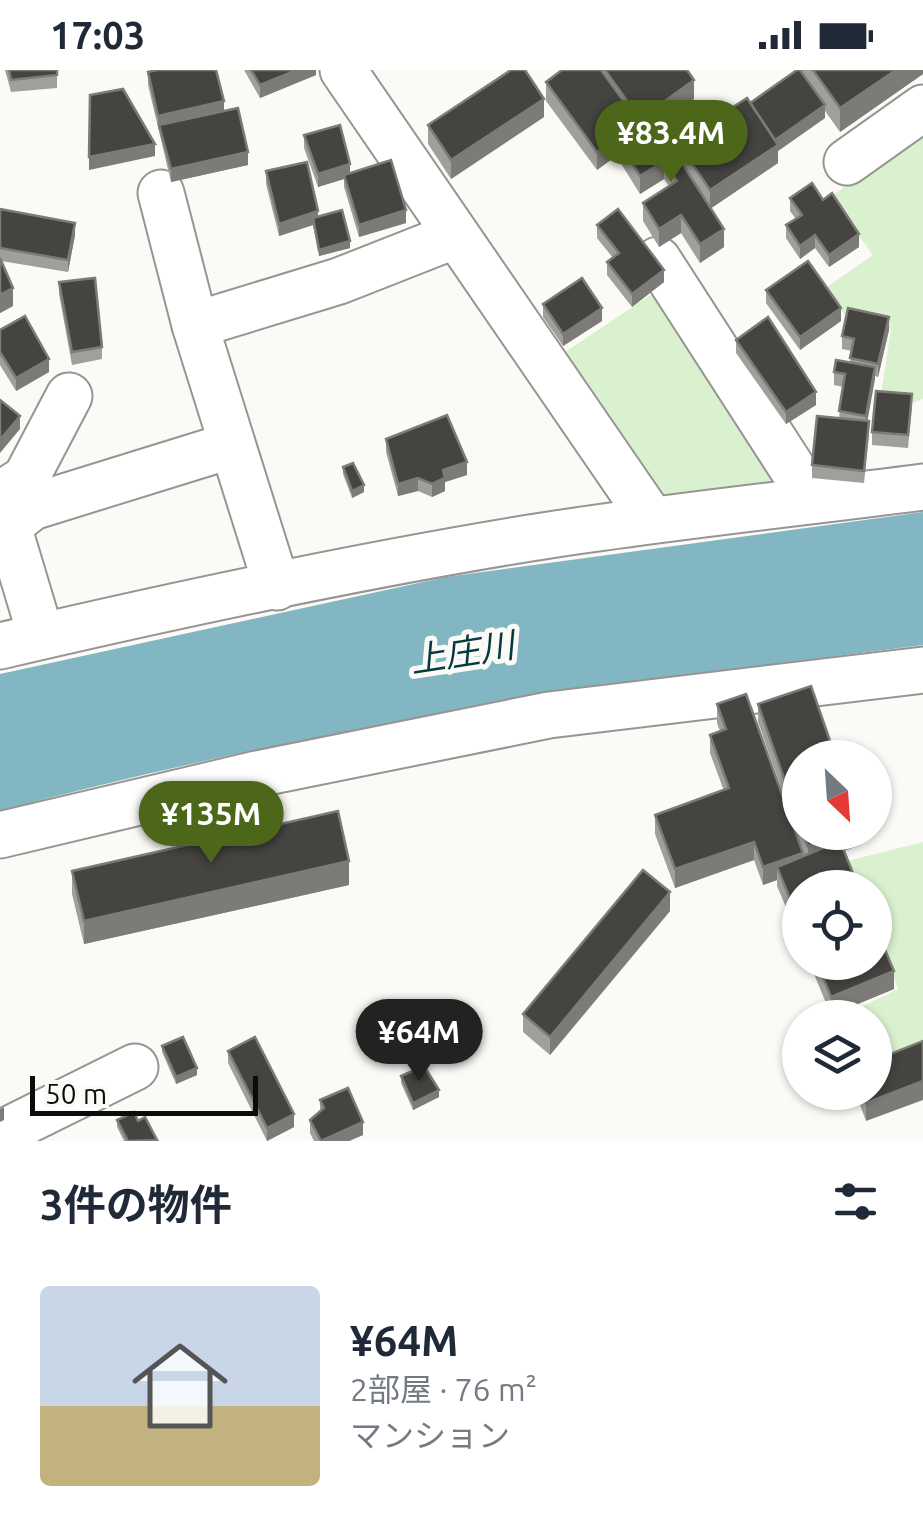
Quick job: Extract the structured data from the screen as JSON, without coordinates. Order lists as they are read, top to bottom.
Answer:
{
  "water": ["上庄川"],
  "scale_bar": "50 m",
  "north": "bottom right",
  "page": {
    "status": "17:03",
    "price": ["¥83.4M", "¥135M", "¥64M"],
    "scale": "50 m",
    "heading": "3件の物件",
    "list": [
      {
        "name": "¥64M",
        "note": "2部屋 · 76 m² · マンション"
      }
    ]
  }
}
